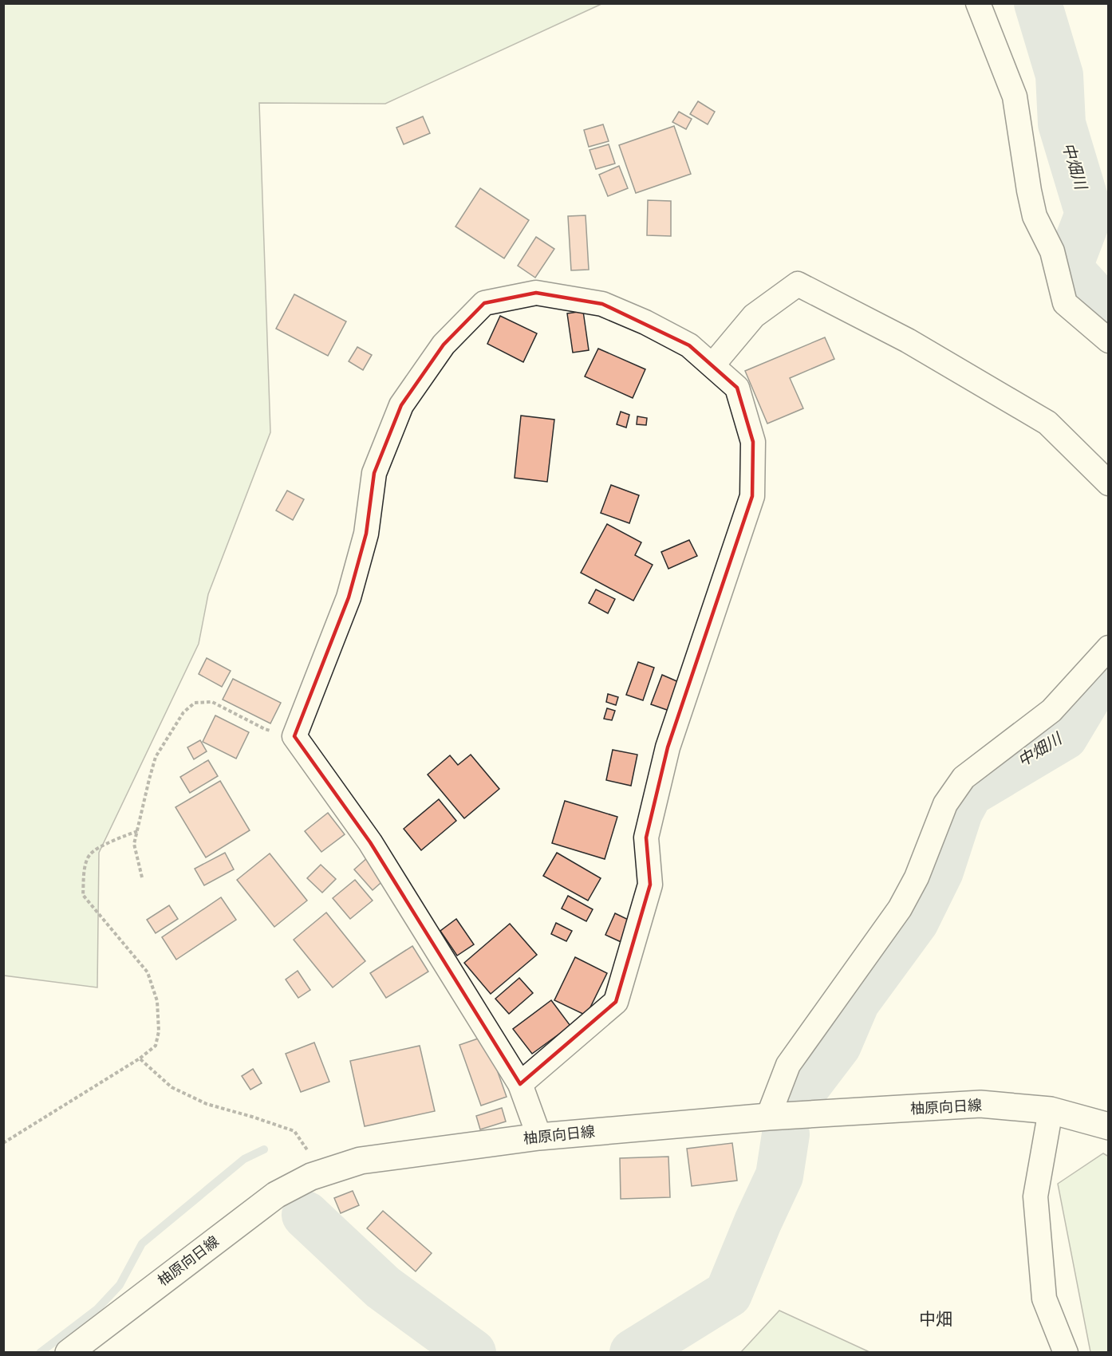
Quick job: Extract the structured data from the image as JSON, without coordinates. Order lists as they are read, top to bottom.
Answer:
{
  "streets": {
    "main road": ["柚原向日線"]
  },
  "districts": ["中畑"],
  "water": ["中畑川"]
}
